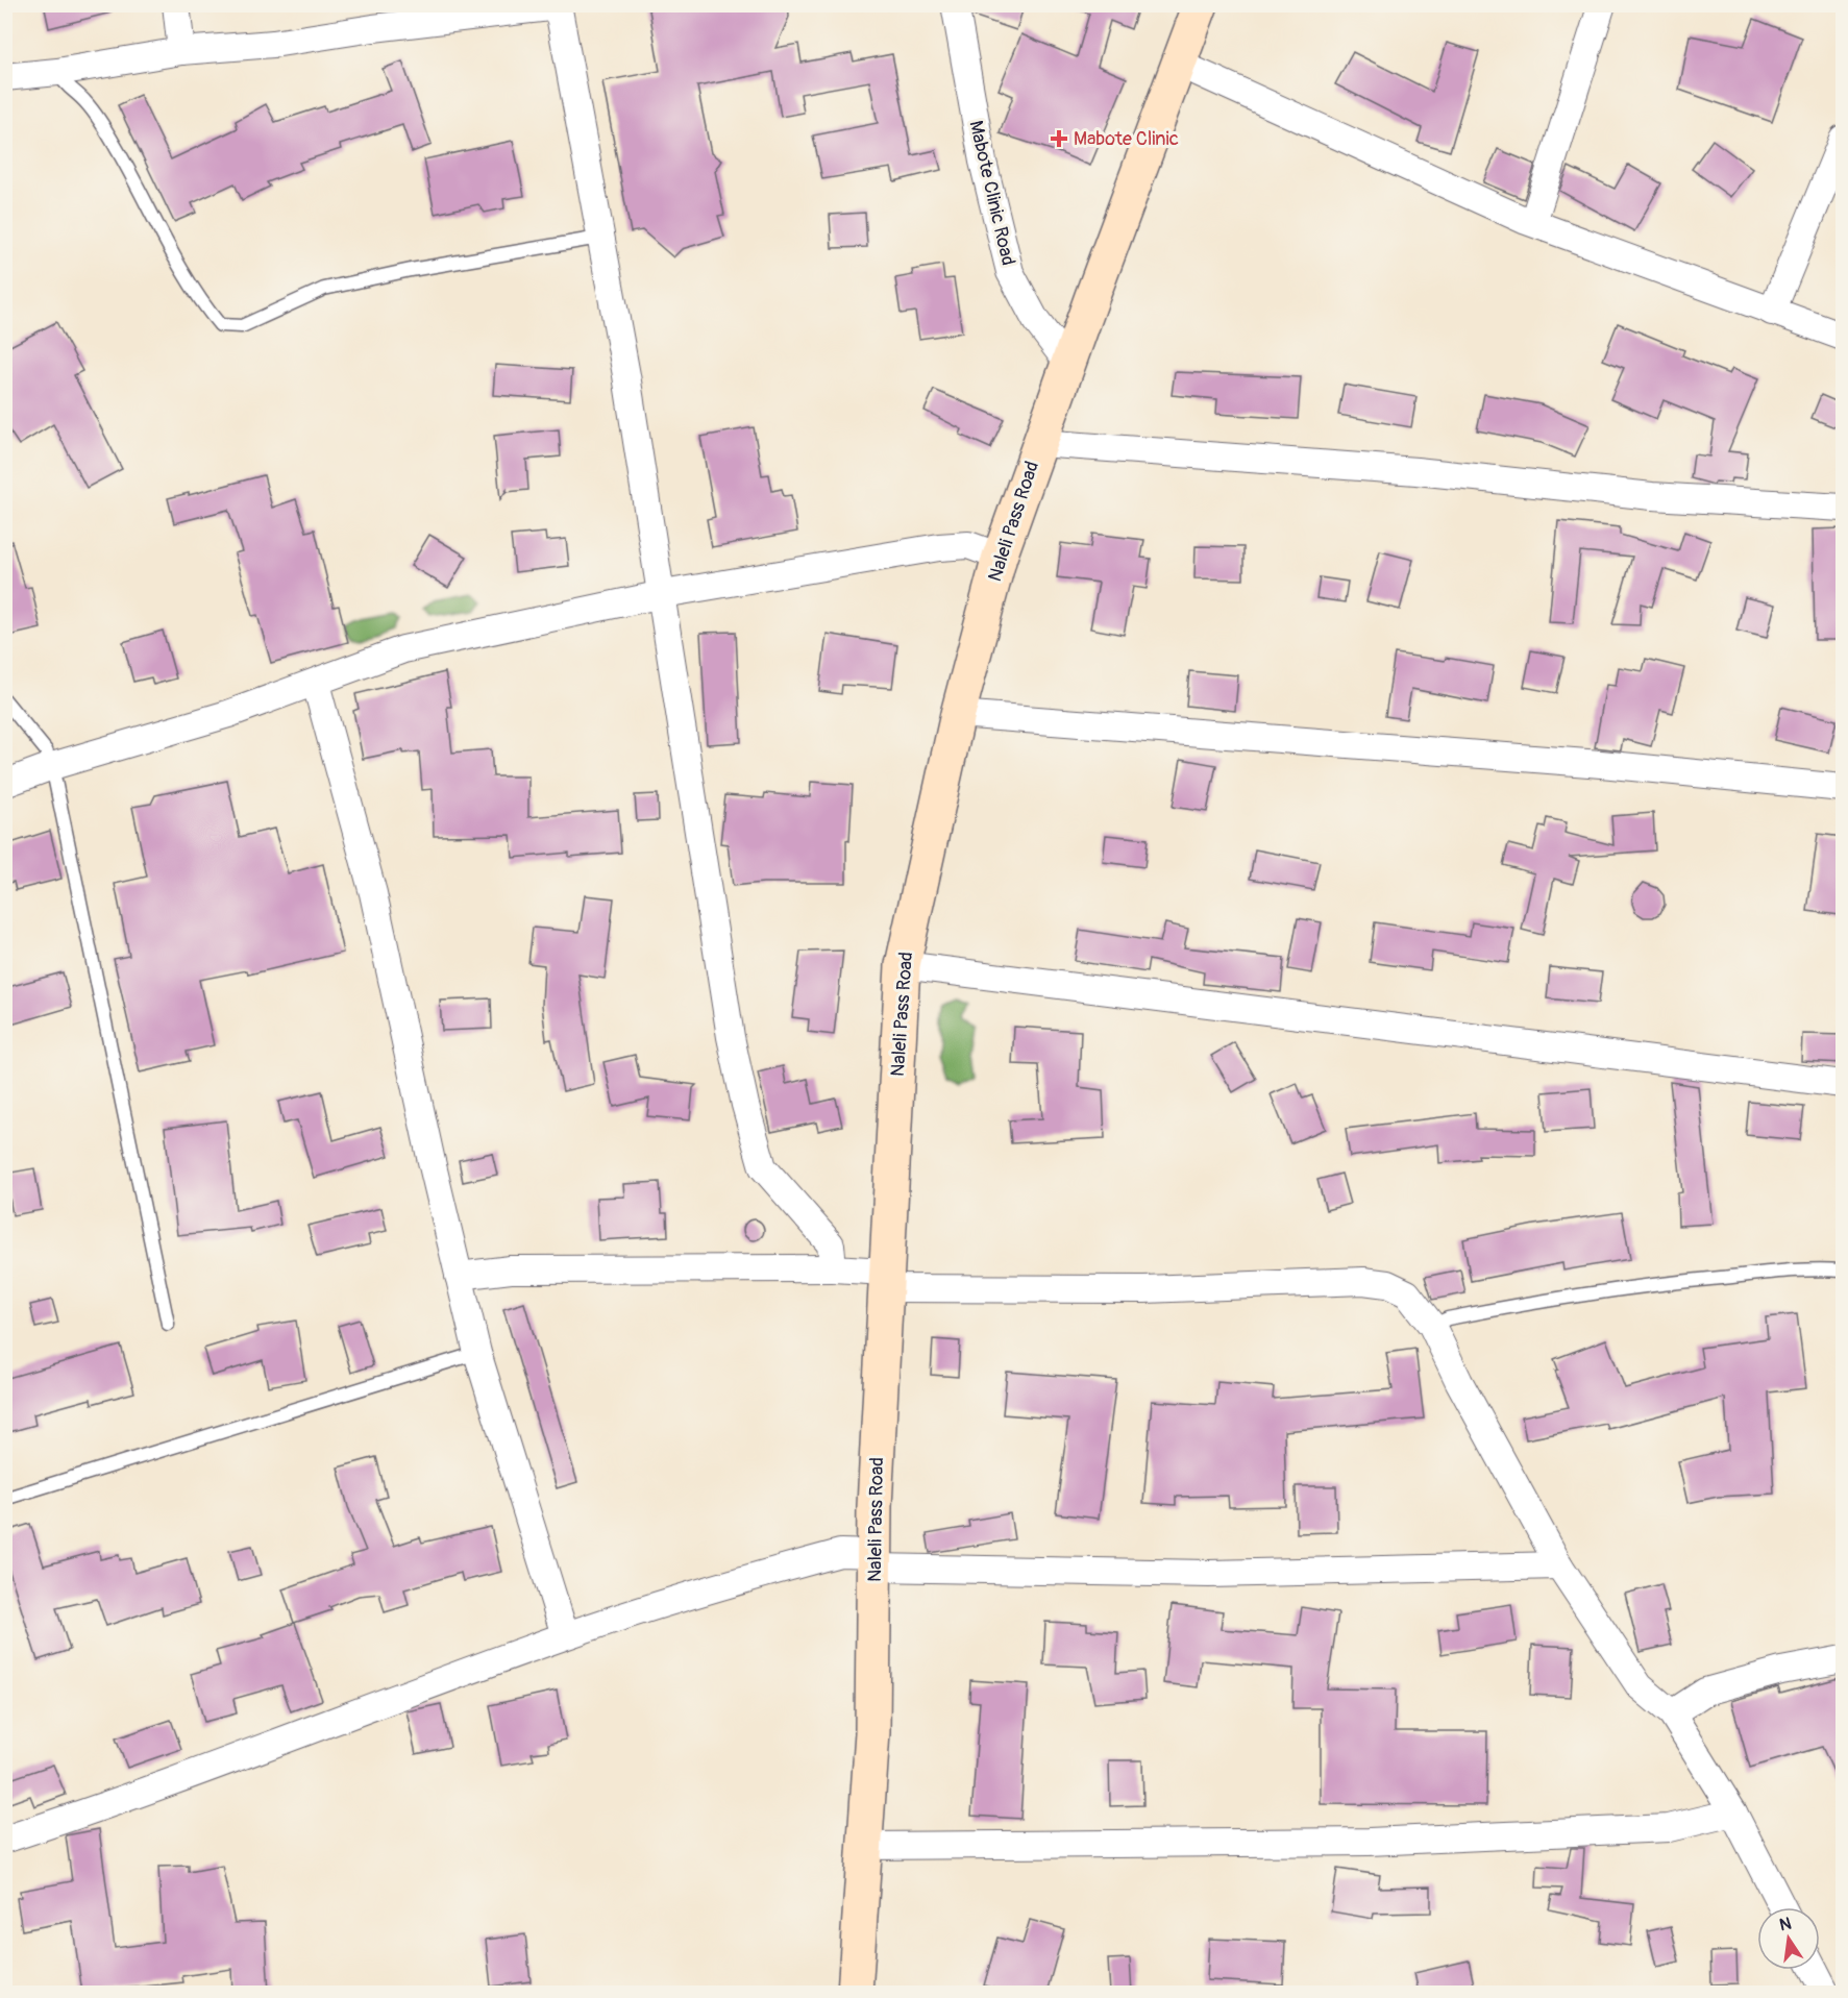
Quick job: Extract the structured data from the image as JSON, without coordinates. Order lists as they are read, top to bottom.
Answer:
{
  "streets": {
    "main road": ["Naleli Pass Road"],
    "street": ["Mabote Clinic Road"]
  },
  "crossings": [
    ["Mabote Clinic Road", "Naleli Pass Road"]
  ],
  "places": {
    "health": ["Mabote Clinic"]
  },
  "north": "top"
}
